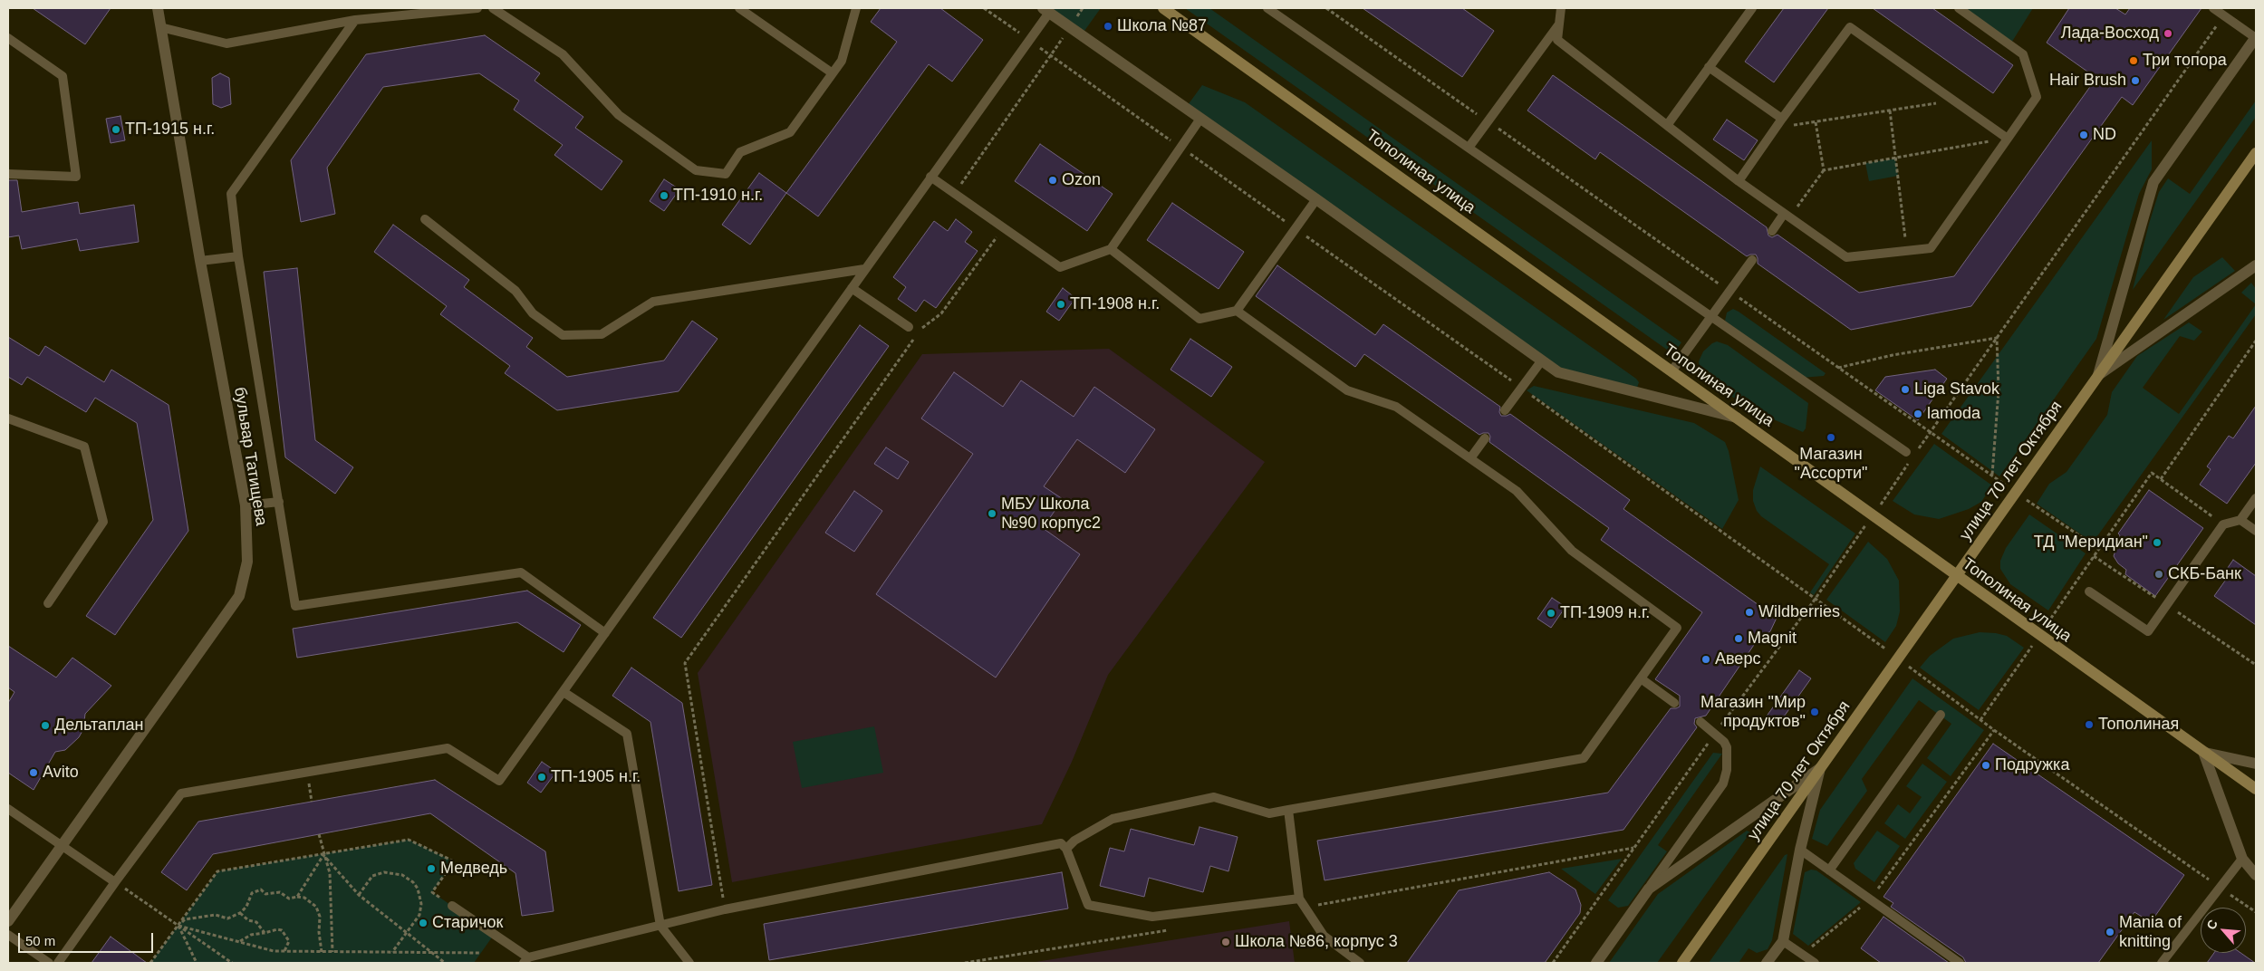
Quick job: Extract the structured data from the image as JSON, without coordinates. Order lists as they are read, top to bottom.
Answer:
{
  "streets": {
    "main road": ["Тополиная улица", "улица 70 лет Октября"],
    "street": ["бульвар Татищева"]
  },
  "crossings": [
    ["Тополиная улица", "улица 70 лет Октября"]
  ],
  "places": [
    "Школа №87",
    "Лада-Восход",
    "Три топора",
    "Hair Brush",
    "ТП-1915 н.г.",
    "ND",
    "Ozon",
    "ТП-1910 н.г.",
    "ТП-1908 н.г.",
    "Liga Stavok",
    "lamoda",
    "Магазин \"Ассорти\"",
    "МБУ Школа №90 корпус2",
    "ТД \"Меридиан\"",
    "СКБ-Банк",
    "Wildberries",
    "ТП-1909 н.г.",
    "Magnit",
    "Аверс",
    "Магазин \"Мир продуктов\"",
    "Тополиная",
    "Дельтаплан",
    "Подружка",
    "Avito",
    "ТП-1905 н.г.",
    "Медведь",
    "Старичок",
    "Mania of knitting",
    "Школа №86, корпус 3"
  ],
  "scale_bar": "50 m",
  "north": "top left"
}
